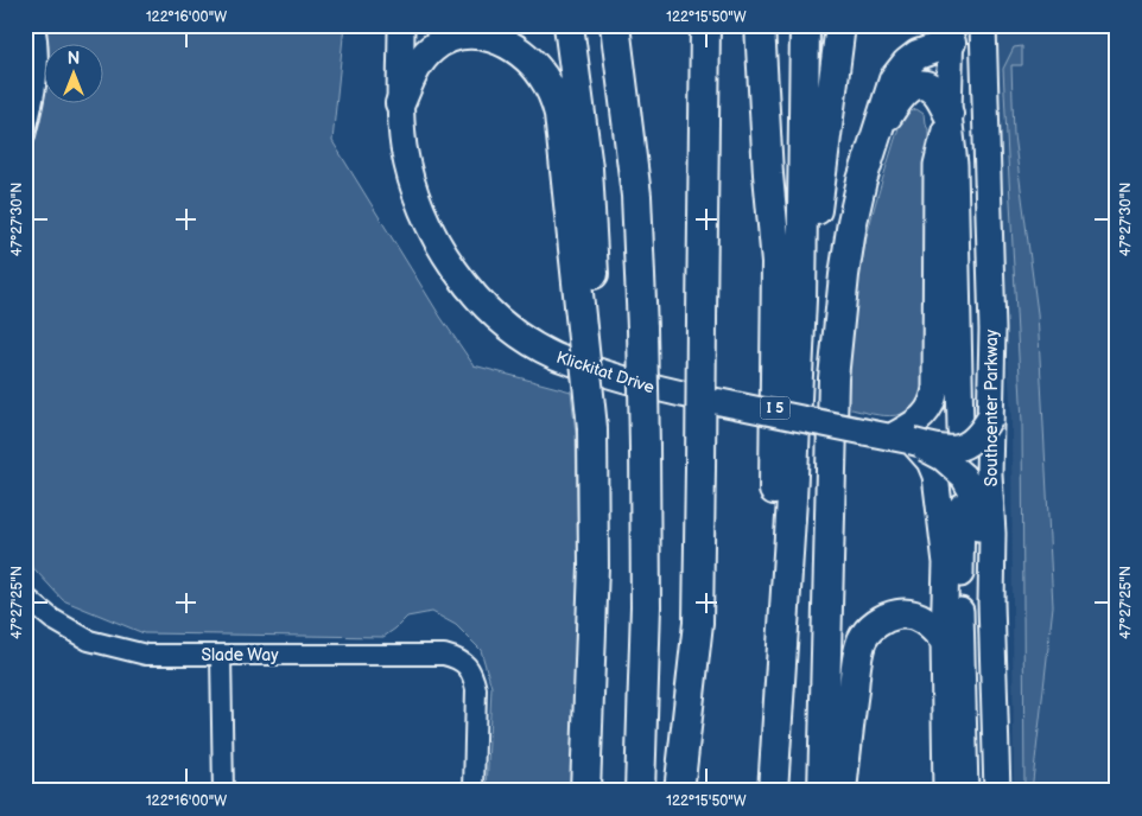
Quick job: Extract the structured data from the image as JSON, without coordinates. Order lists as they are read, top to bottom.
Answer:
{
  "streets": {
    "highway": ["I 5"],
    "main road": ["Klickitat Drive", "Southcenter Parkway"],
    "street": ["Slade Way"]
  },
  "crossings": [
    ["Klickitat Drive", "Southcenter Parkway"]
  ],
  "north": "top",
  "coordinates": [
    "122°16'00\"W",
    "122°15'50\"W",
    "47°27'30\"N",
    "47°27'25\"N"
  ]
}
